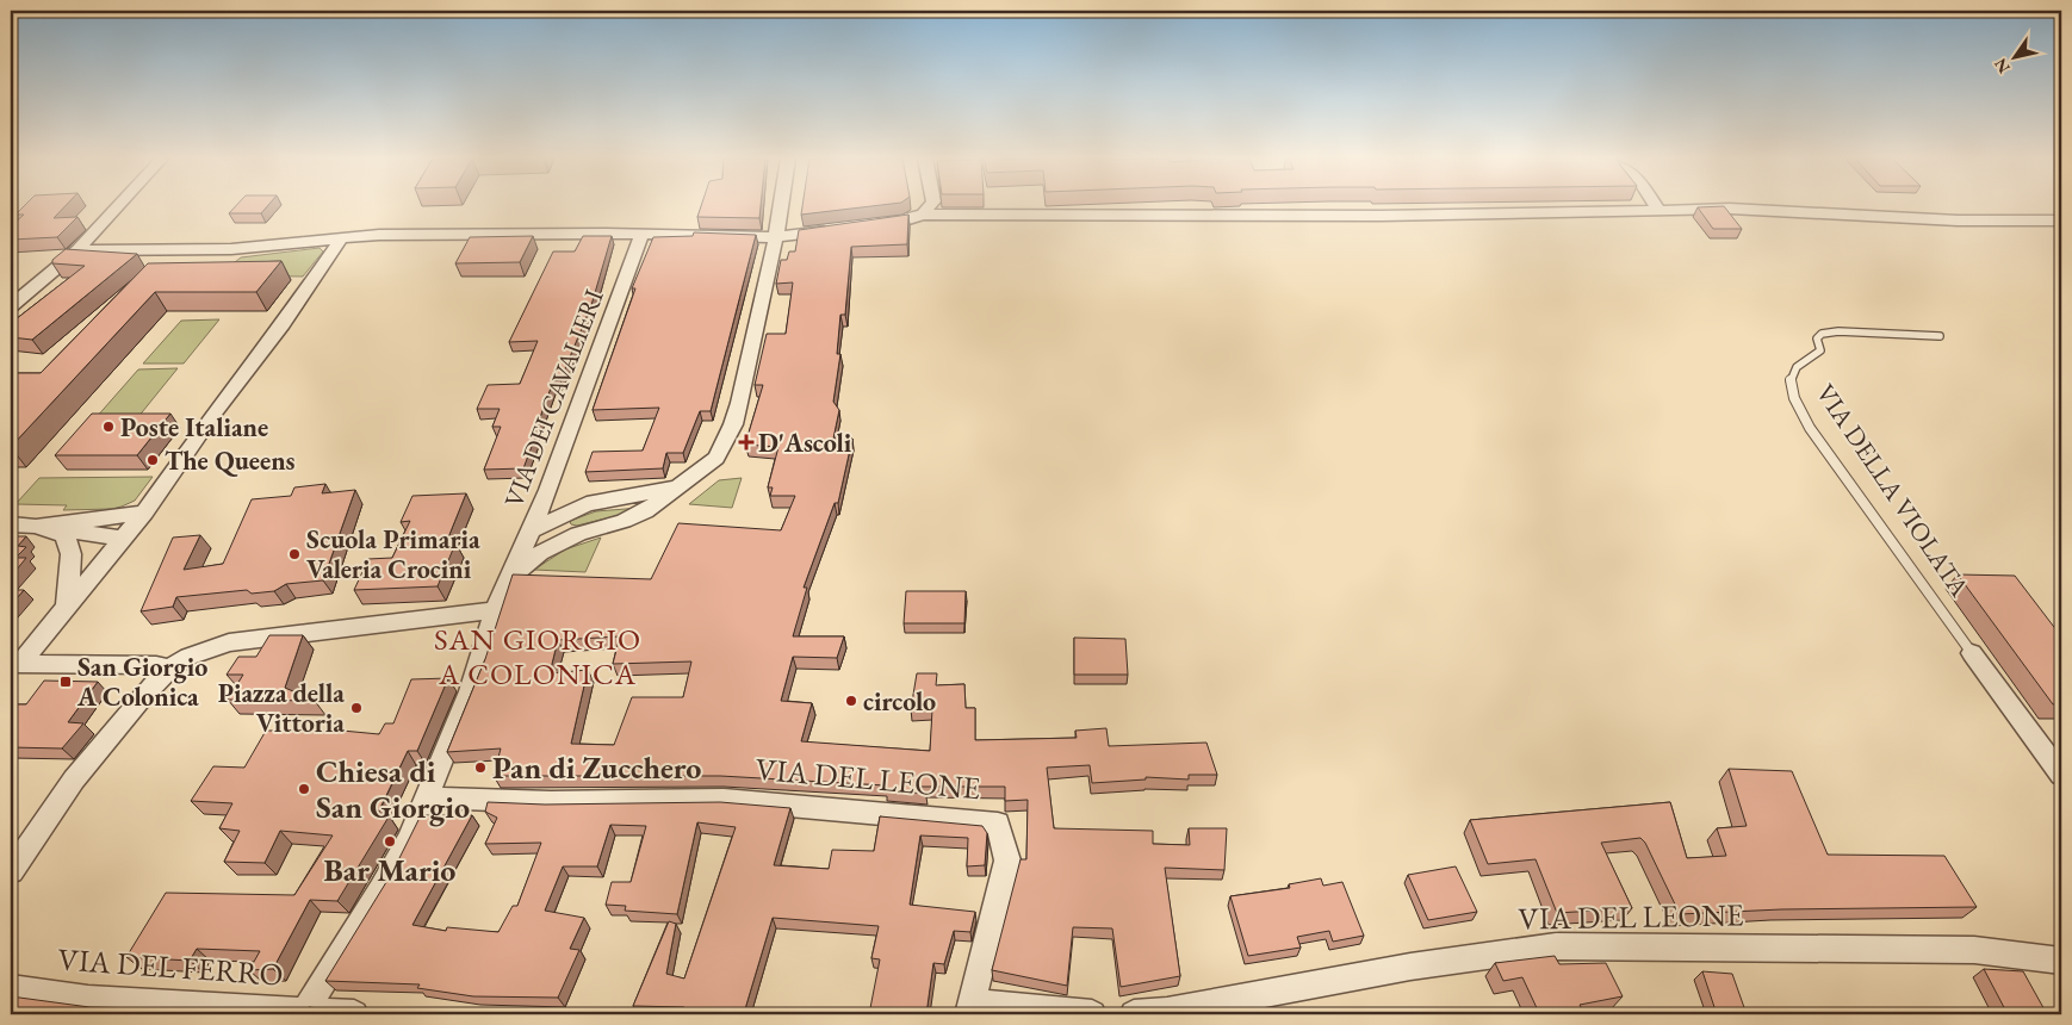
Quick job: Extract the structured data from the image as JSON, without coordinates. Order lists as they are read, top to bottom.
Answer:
{
  "streets": {
    "street": [
      "VIA DEI CAVALIERI",
      "VIA DELLA VIOLATA",
      "VIA DEL LEONE",
      "VIA DEL FERRO"
    ]
  },
  "crossings": [
    ["VIA DEI CAVALIERI", "VIA DEL LEONE"],
    ["VIA DEI CAVALIERI", "VIA DEL FERRO"],
    ["VIA DEL LEONE", "VIA DEL FERRO"]
  ],
  "districts": ["SAN GIORGIO A COLONICA"],
  "places": {
    "other": [
      "Poste Italiane",
      "The Queens",
      "Scuola Primaria Valeria Crocini",
      "circolo",
      "Piazza della Vittoria",
      "Pan di Zucchero",
      "Chiesa di San Giorgio",
      "Bar Mario"
    ],
    "health": ["D'Ascoli"],
    "transit": ["San Giorgio A Colonica"]
  },
  "north": "bottom left"
}
